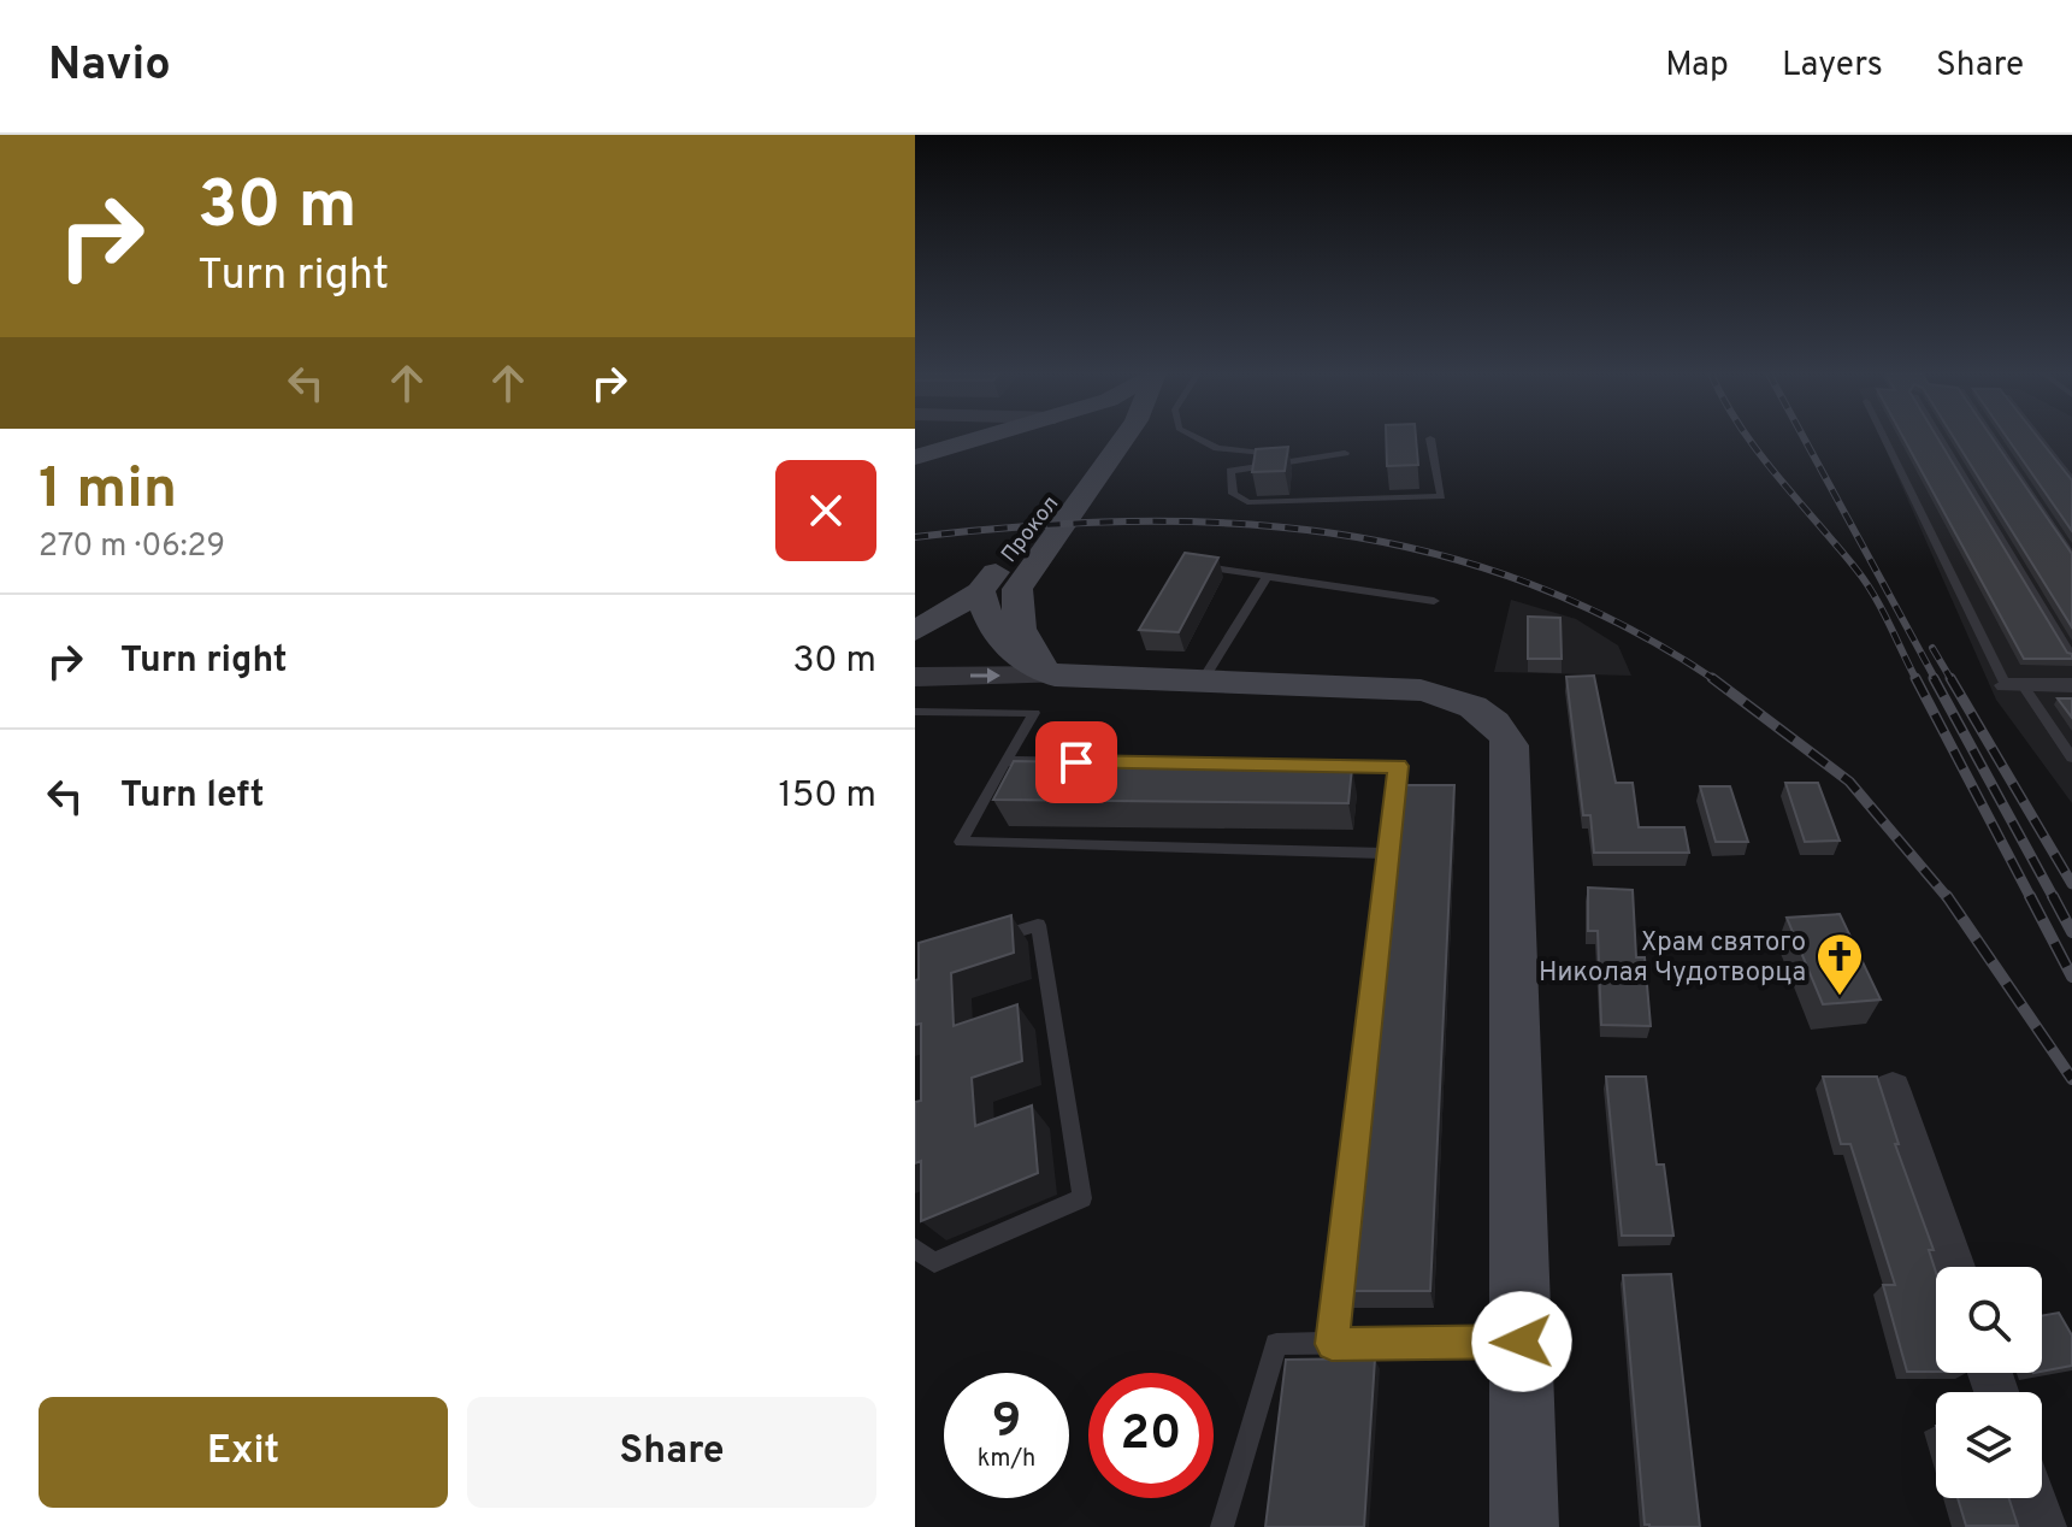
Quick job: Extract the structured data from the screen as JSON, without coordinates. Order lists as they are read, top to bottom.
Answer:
{
  "streets": {
    "main road": ["Прокол"]
  },
  "places": {
    "church": ["Храм святого Николая Чудотворца"]
  },
  "page": {
    "header": "Navio",
    "nav": ["Map", "Layers", "Share"],
    "turn": ["30 m", "Turn right"],
    "heading": ["1 min", "270 m · 06:29"],
    "list": [
      {
        "name": "Turn right",
        "value": "30 m"
      },
      {
        "name": "Turn left",
        "value": "150 m"
      }
    ],
    "speed": "9 km/h",
    "limit": "20",
    "buttons": ["Exit", "Share"]
  }
}
